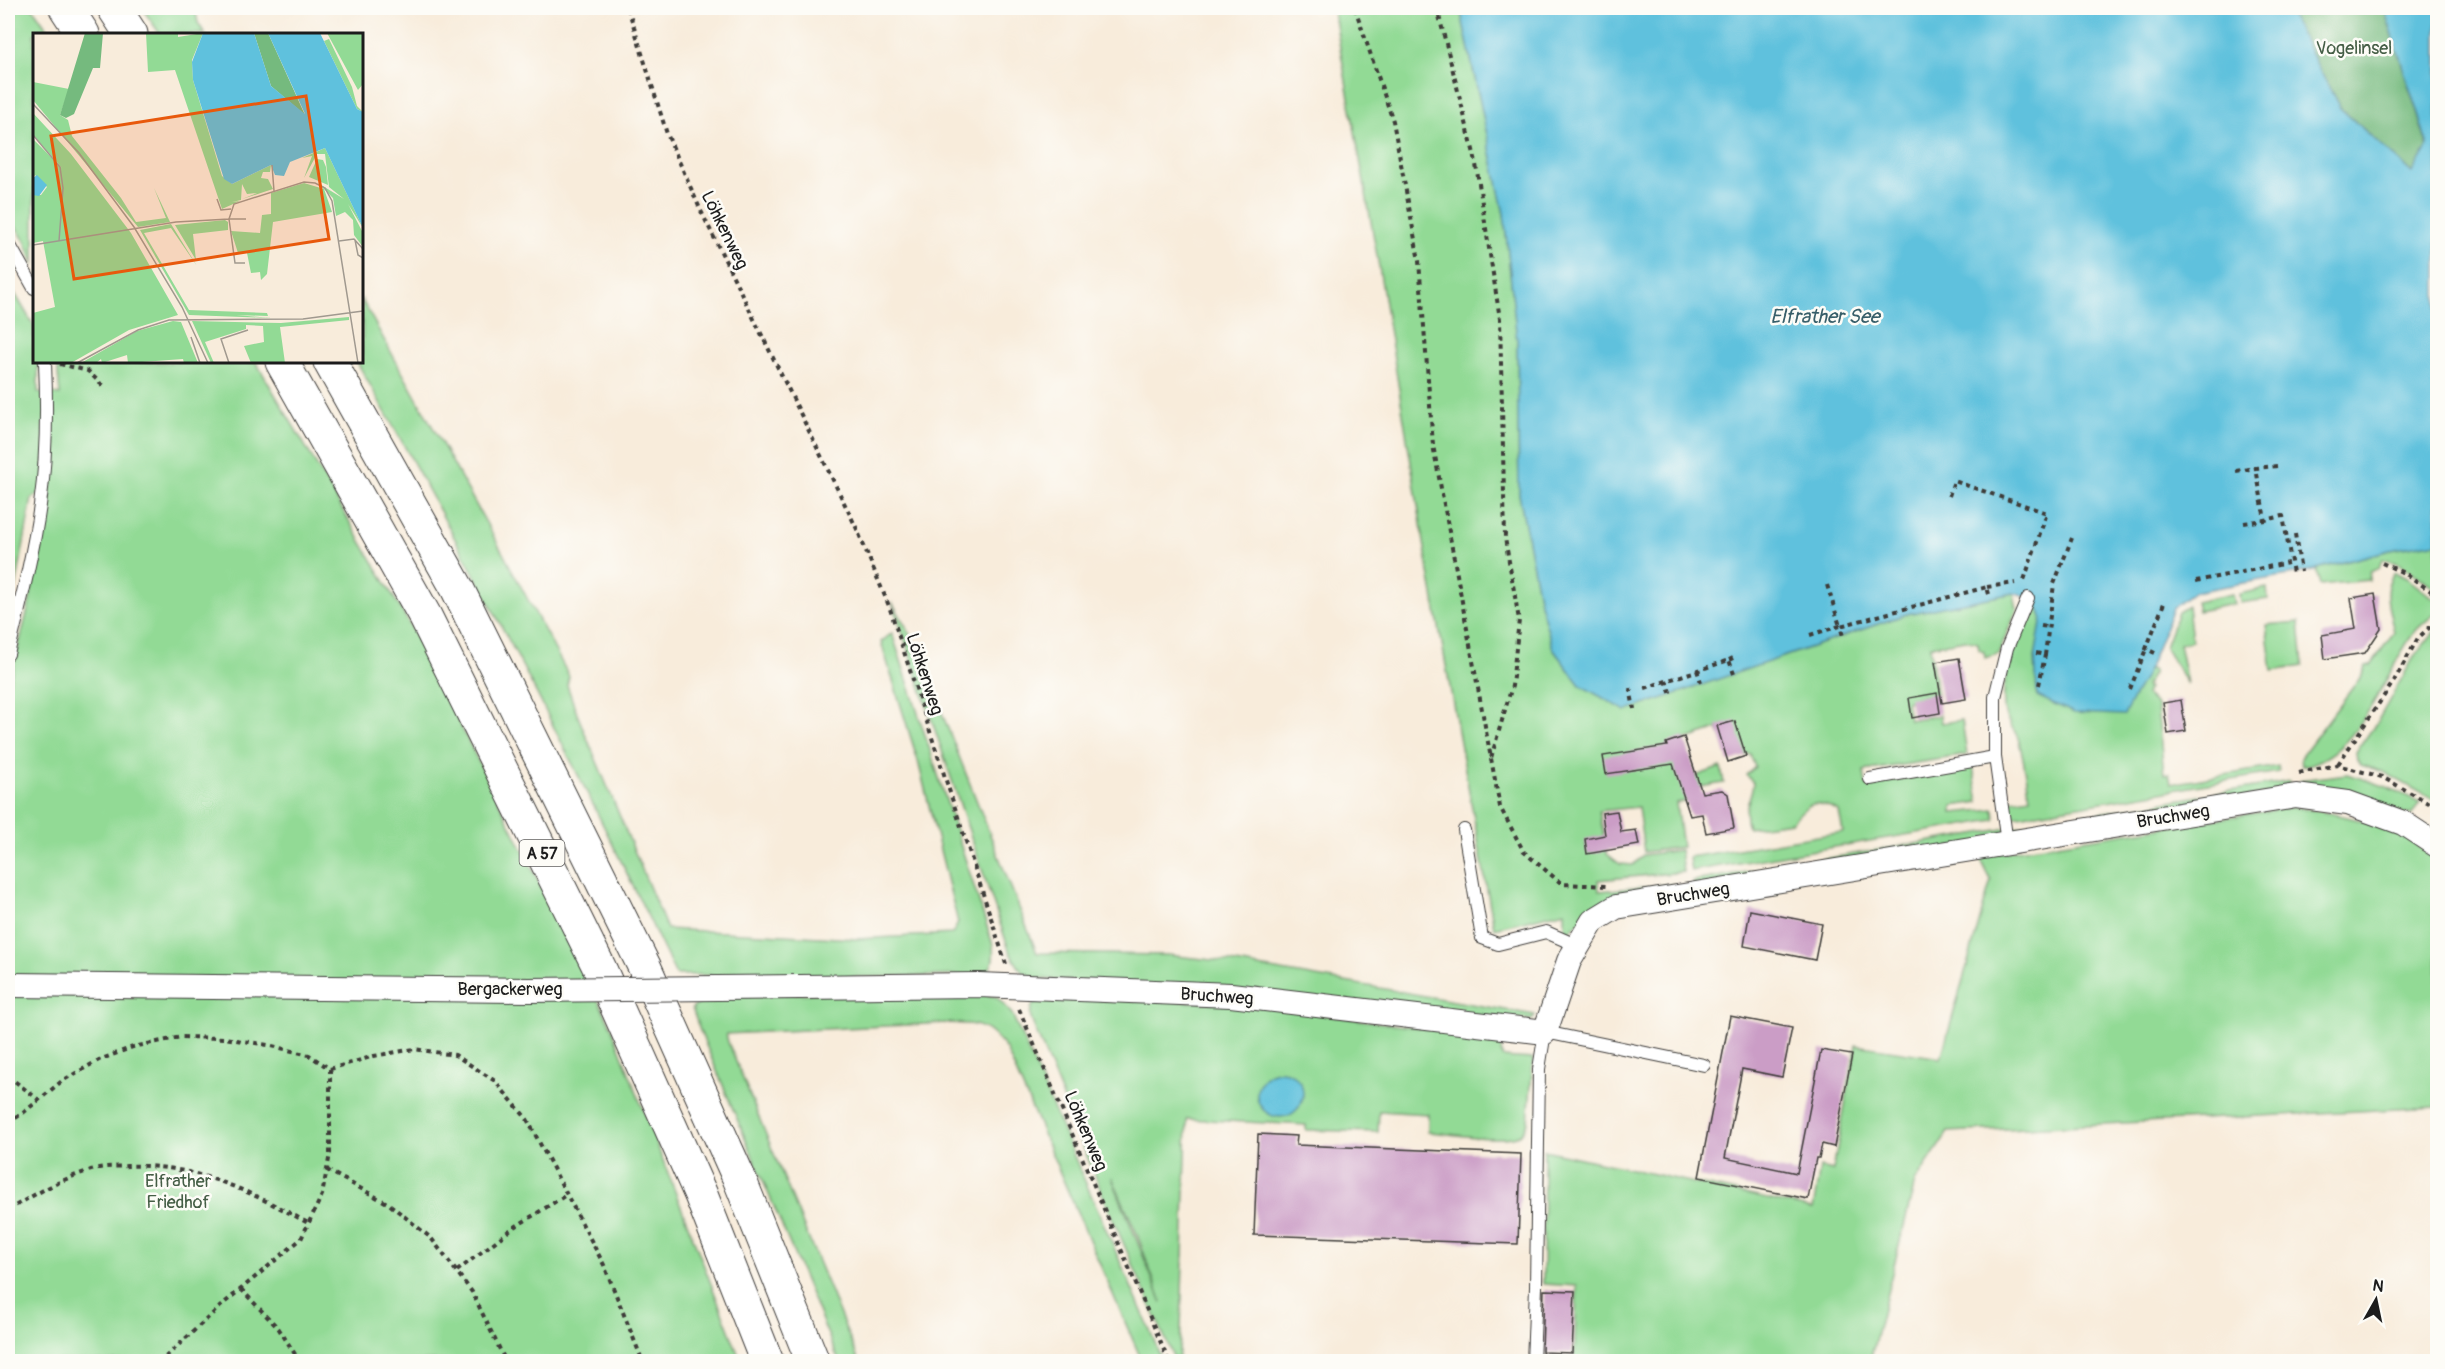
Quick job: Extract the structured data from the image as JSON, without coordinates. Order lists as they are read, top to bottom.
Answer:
{
  "streets": {
    "highway": ["A 57"],
    "street": ["Bruchweg", "Bergackerweg"],
    "path": ["Löhkenweg"]
  },
  "crossings": [
    ["Löhkenweg", "Bruchweg"],
    ["Löhkenweg", "Bergackerweg"],
    ["Bruchweg", "Bergackerweg"]
  ],
  "water": ["Elfrather See"],
  "parks": ["Vogelinsel", "Elfrather Friedhof"],
  "north": "top"
}
